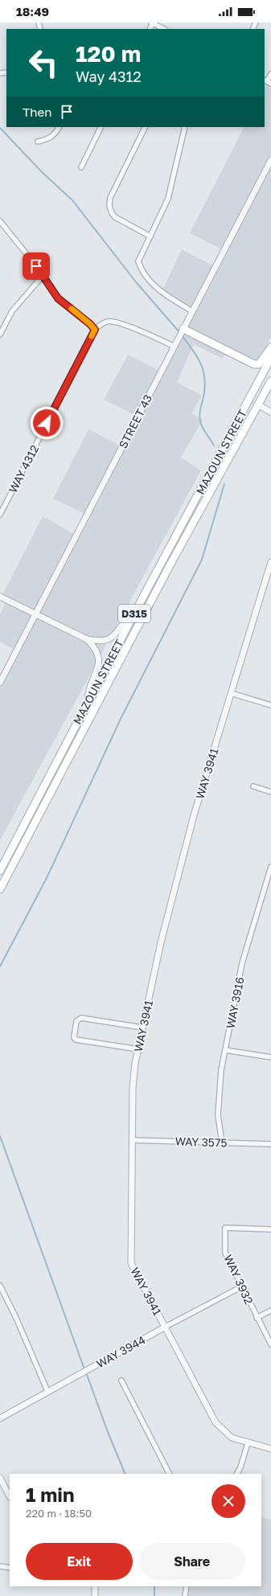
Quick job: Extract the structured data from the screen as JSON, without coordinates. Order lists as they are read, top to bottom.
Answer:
{
  "streets": {
    "main road": ["MAZOUN STREET", "D315"],
    "street": [
      "STREET 43",
      "WAY 4312",
      "WAY 3941",
      "WAY 3916",
      "WAY 3575",
      "WAY 3932",
      "WAY 3944"
    ]
  },
  "crossings": [
    ["WAY 3941", "WAY 3575"],
    ["WAY 3941", "WAY 3944"],
    ["WAY 3916", "WAY 3575"],
    ["WAY 3932", "WAY 3944"]
  ],
  "page": {
    "status": "18:49",
    "turn": ["120 m", "Way 4312"],
    "then": "Then",
    "heading": ["1 min", "220 m · 18:50"],
    "buttons": ["Exit", "Share"]
  }
}
